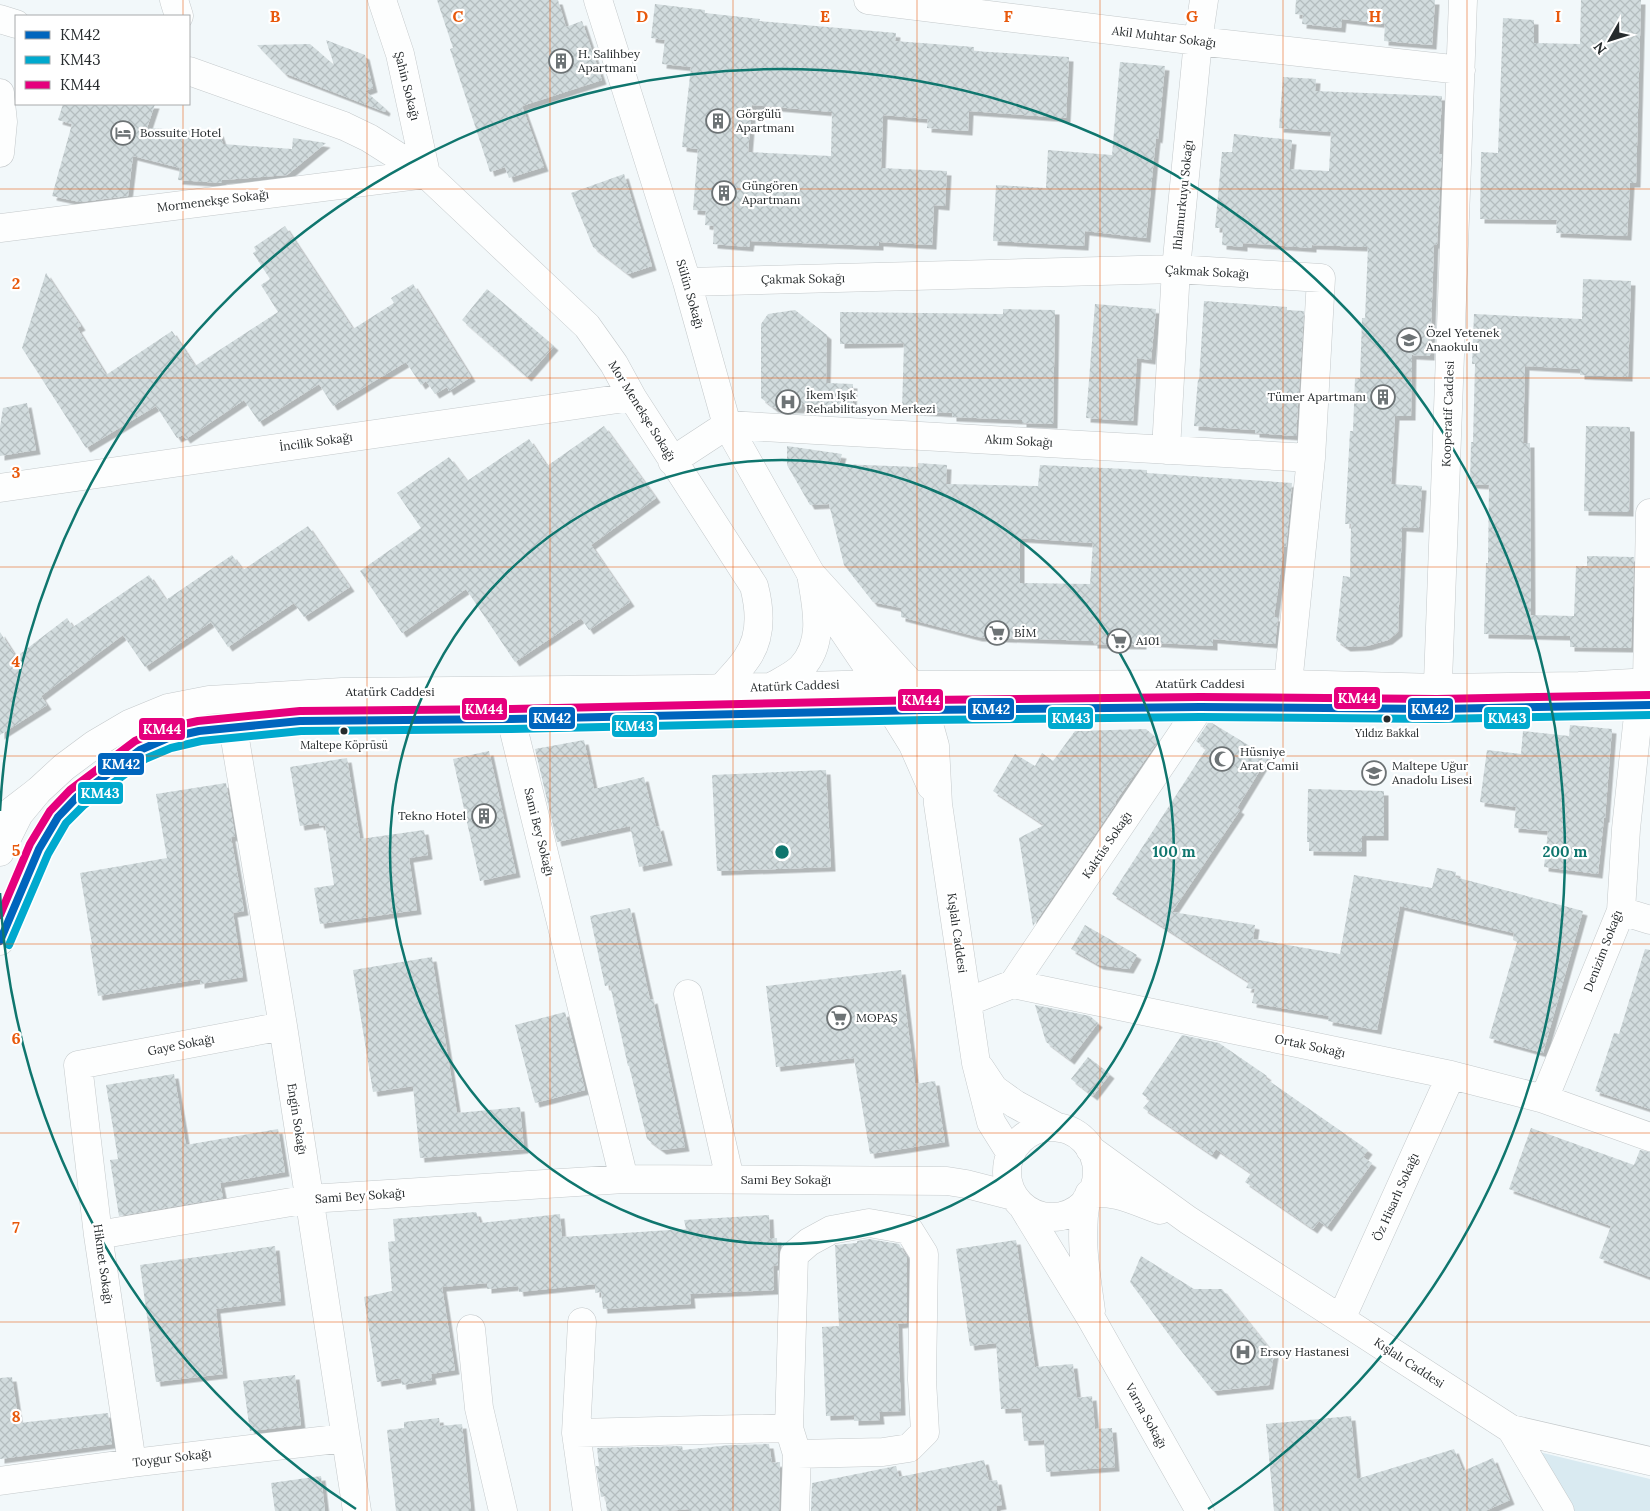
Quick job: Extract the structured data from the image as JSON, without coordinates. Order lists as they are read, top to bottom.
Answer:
{
  "streets": {
    "main road": [
      "Akil Muhtar Sokağı",
      "Şahin Sokağı",
      "Ihlamurkuyu Sokağı",
      "Mormenekşe Sokağı",
      "Çakmak Sokağı",
      "Sülün Sokağı",
      "Mor Menekşe Sokağı",
      "Kooperatif Caddesi",
      "Akım Sokağı",
      "İncilik Sokağı",
      "Atatürk Caddesi",
      "Sami Bey Sokağı",
      "Kaktüs Sokağı",
      "Kışlalı Caddesi",
      "Denizim Sokağı",
      "Gaye Sokağı",
      "Ortak Sokağı",
      "Engin Sokağı",
      "Öz Hisarlı Sokağı",
      "Hikmet Sokağı",
      "Varna Sokağı",
      "Toygur Sokağı"
    ]
  },
  "crossings": [
    ["Akil Muhtar Sokağı", "Ihlamurkuyu Sokağı"],
    ["Akil Muhtar Sokağı", "Kooperatif Caddesi"],
    ["Şahin Sokağı", "Mormenekşe Sokağı"],
    ["Şahin Sokağı", "Mor Menekşe Sokağı"],
    ["Ihlamurkuyu Sokağı", "Çakmak Sokağı"],
    ["Ihlamurkuyu Sokağı", "Akım Sokağı"],
    ["Mormenekşe Sokağı", "Mor Menekşe Sokağı"],
    ["Çakmak Sokağı", "Sülün Sokağı"],
    ["Çakmak Sokağı", "Akım Sokağı"],
    ["Çakmak Sokağı", "Atatürk Caddesi"],
    ["Sülün Sokağı", "Akım Sokağı"],
    ["Sülün Sokağı", "Kışlalı Caddesi"],
    ["Mor Menekşe Sokağı", "İncilik Sokağı"],
    ["Mor Menekşe Sokağı", "Atatürk Caddesi"],
    ["Kooperatif Caddesi", "Atatürk Caddesi"],
    ["Atatürk Caddesi", "Sami Bey Sokağı"],
    ["Atatürk Caddesi", "Kaktüs Sokağı"],
    ["Atatürk Caddesi", "Kışlalı Caddesi"],
    ["Atatürk Caddesi", "Denizim Sokağı"],
    ["Atatürk Caddesi", "Engin Sokağı"],
    ["Sami Bey Sokağı", "Engin Sokağı"],
    ["Sami Bey Sokağı", "Hikmet Sokağı"],
    ["Kaktüs Sokağı", "Ortak Sokağı"],
    ["Kışlalı Caddesi", "Öz Hisarlı Sokağı"],
    ["Kışlalı Caddesi", "Varna Sokağı"],
    ["Denizim Sokağı", "Ortak Sokağı"],
    ["Gaye Sokağı", "Engin Sokağı"],
    ["Gaye Sokağı", "Hikmet Sokağı"],
    ["Ortak Sokağı", "Öz Hisarlı Sokağı"],
    ["Engin Sokağı", "Toygur Sokağı"],
    ["Hikmet Sokağı", "Toygur Sokağı"]
  ],
  "places": {
    "building": [
      "H. Salihbey Apartmanı",
      "Görgülü Apartmanı",
      "Güngören Apartmanı",
      "Tümer Apartmanı",
      "Tekno Hotel"
    ],
    "hotel": ["Bossuite Hotel"],
    "school or university": ["Özel Yetenek Anaokulu", "Maltepe Uğur Anadolu Lisesi"],
    "hospital": ["İkem Işık Rehabilitasyon Merkezi", "Ersoy Hastanesi"],
    "supermarket": ["BİM", "A101", "MOPAŞ"],
    "other": ["Yıldız Bakkal", "Maltepe Köprüsü"],
    "mosque": ["Hüsniye Arat Camii"]
  },
  "lines": ["transit line KM44", "transit line KM42", "transit line KM43"],
  "legend": ["KM42", "KM43", "KM44"],
  "north": "bottom left",
  "grid": {
    "columns": [
      "B",
      "C",
      "D",
      "E",
      "F",
      "G",
      "H",
      "I"
    ],
    "rows": [
      "2",
      "3",
      "4",
      "5",
      "6",
      "7",
      "8"
    ]
  },
  "rings": ["100 m", "200 m"]
}
